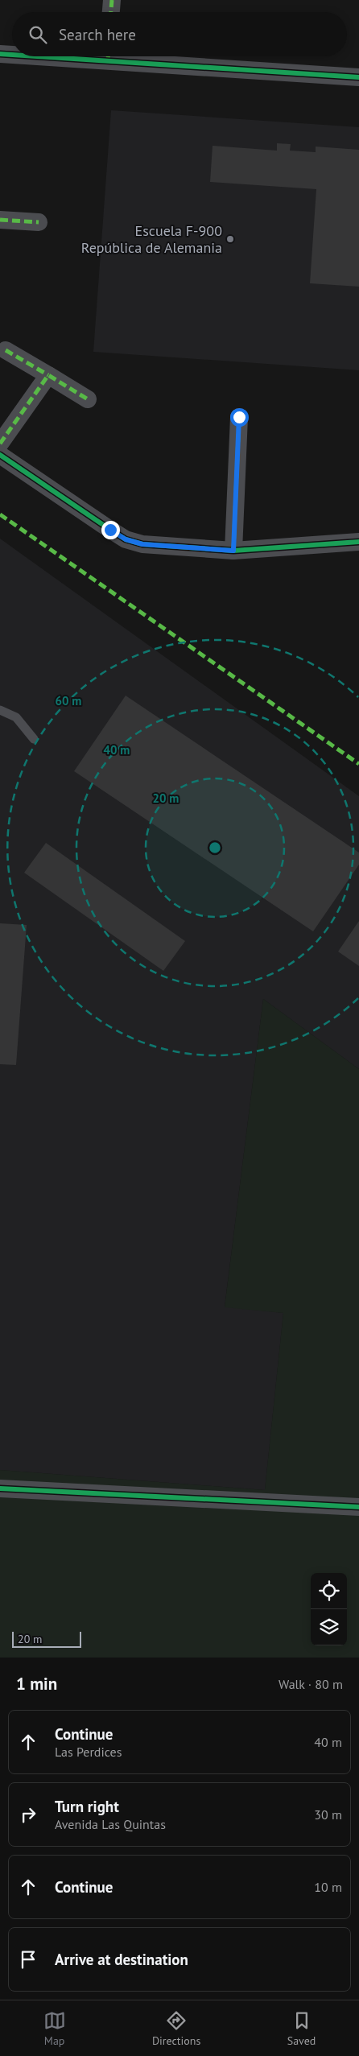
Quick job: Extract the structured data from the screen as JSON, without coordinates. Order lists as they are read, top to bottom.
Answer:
{
  "places": ["Escuela F-900 República de Alemania"],
  "scale_bar": "20 m",
  "page": {
    "search": "Search here",
    "scale": "20 m",
    "heading": ["1 min", "Walk · 80 m"],
    "list": [
      ["Continue", "Las Perdices", "40 m"],
      ["Turn right", "Avenida Las Quintas", "30 m"],
      ["Continue", "10 m"],
      "Arrive at destination"
    ],
    "nav": ["Map", "Directions", "Saved"]
  },
  "rings": ["60 m", "40 m", "20 m"]
}
